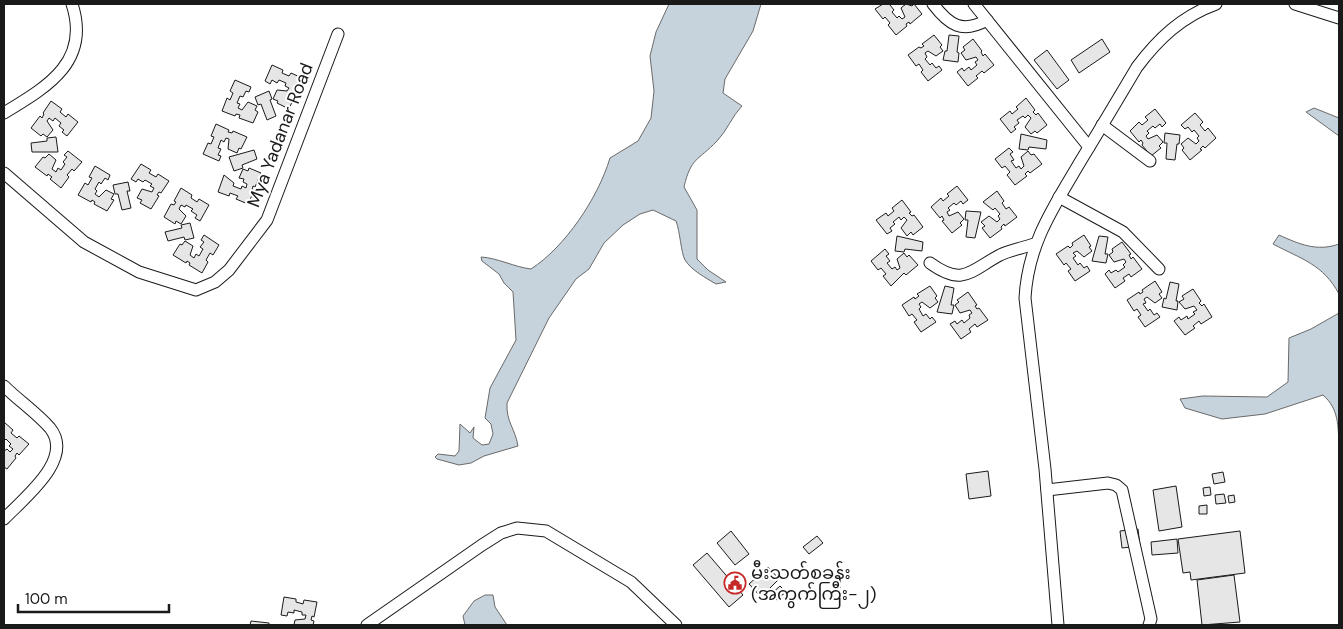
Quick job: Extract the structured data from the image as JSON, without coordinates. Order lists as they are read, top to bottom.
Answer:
{
  "streets": {
    "street": ["Mya Yadanar Road"]
  },
  "places": {
    "public building": ["မီးသတ်စခန်း (အကွက်ကြီး-၂)"]
  },
  "scale_bar": "100 m"
}
